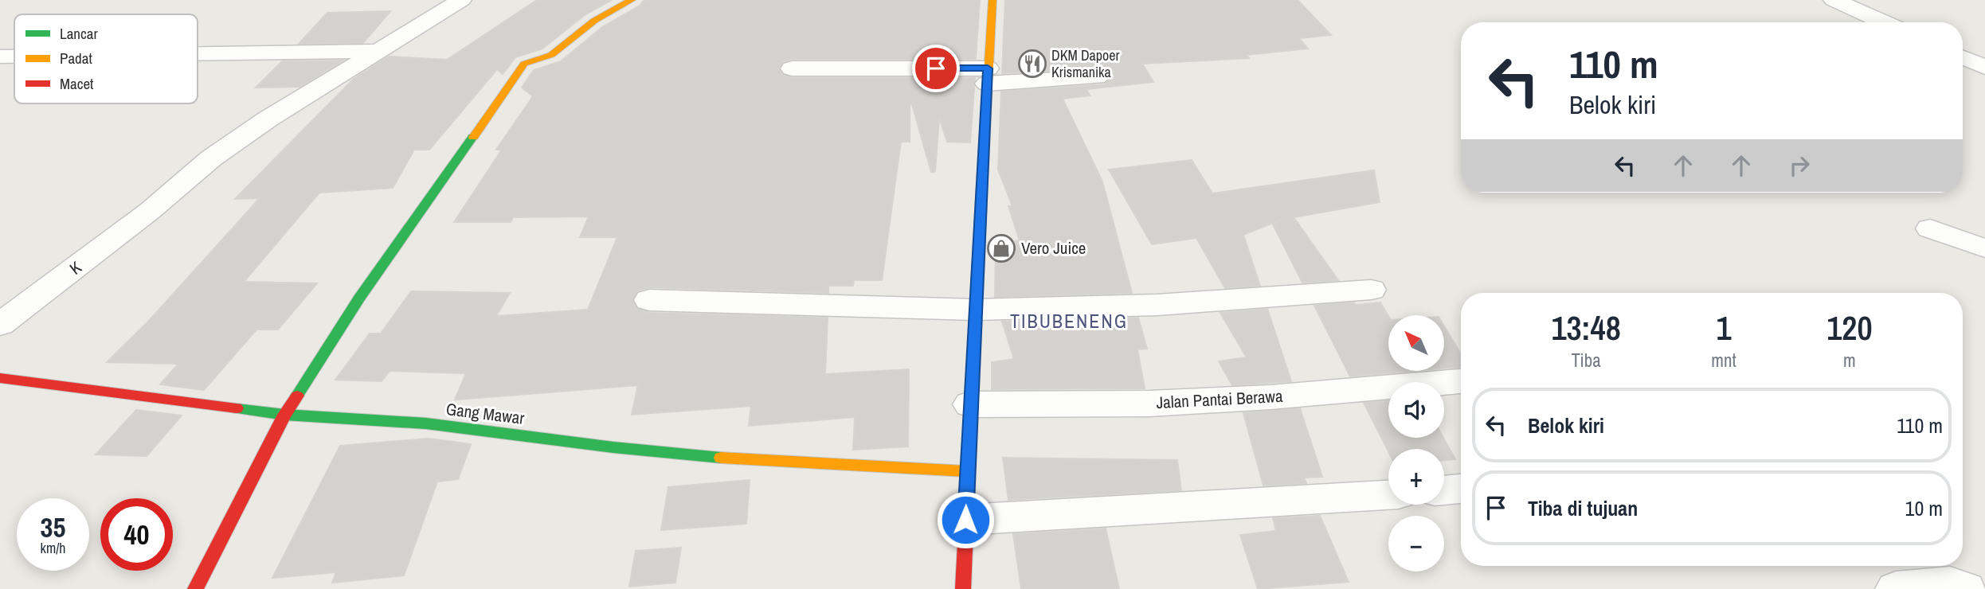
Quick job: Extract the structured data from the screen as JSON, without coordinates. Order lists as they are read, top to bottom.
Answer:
{
  "streets": {
    "street": ["K", "Jalan Pantai Berawa", "Gang Mawar"]
  },
  "districts": ["TIBUBENENG"],
  "places": {
    "restaurant": ["DKM Dapoer Krismanika"],
    "shop": ["Vero Juice"]
  },
  "legend": ["Lancar", "Padat", "Macet"],
  "north": "top left",
  "page": {
    "turn": ["110 m", "Belok kiri"],
    "eta": [
      "13:48",
      "Tiba",
      "1",
      "mnt",
      "120",
      "m"
    ],
    "map_buttons": ["+", "−"],
    "list": [
      {
        "name": "Belok kiri",
        "value": "110 m"
      },
      {
        "name": "Tiba di tujuan",
        "value": "10 m"
      }
    ],
    "speed": "35 km/h",
    "limit": "40"
  }
}
